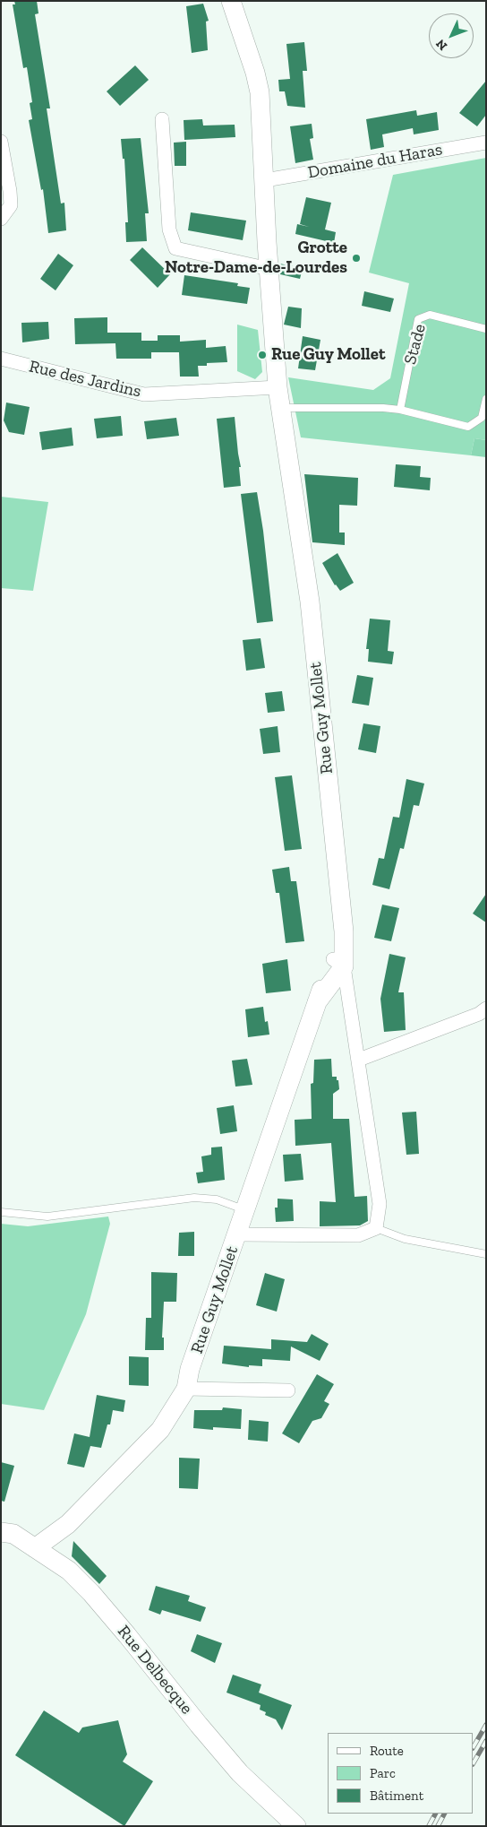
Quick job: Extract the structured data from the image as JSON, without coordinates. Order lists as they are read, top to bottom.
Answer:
{
  "streets": {
    "street": [
      "Domaine du Haras",
      "Rue des Jardins",
      "Rue Guy Mollet",
      "Rue Delbecque"
    ],
    "lane": ["Stade"]
  },
  "crossings": [
    ["Domaine du Haras", "Rue Guy Mollet"],
    ["Rue des Jardins", "Rue Guy Mollet"],
    ["Rue Guy Mollet", "Rue Delbecque"]
  ],
  "places": ["Grotte Notre-Dame-de-Lourdes", "Rue Guy Mollet"],
  "legend": ["Route", "Parc", "Bâtiment"],
  "north": "bottom left"
}
